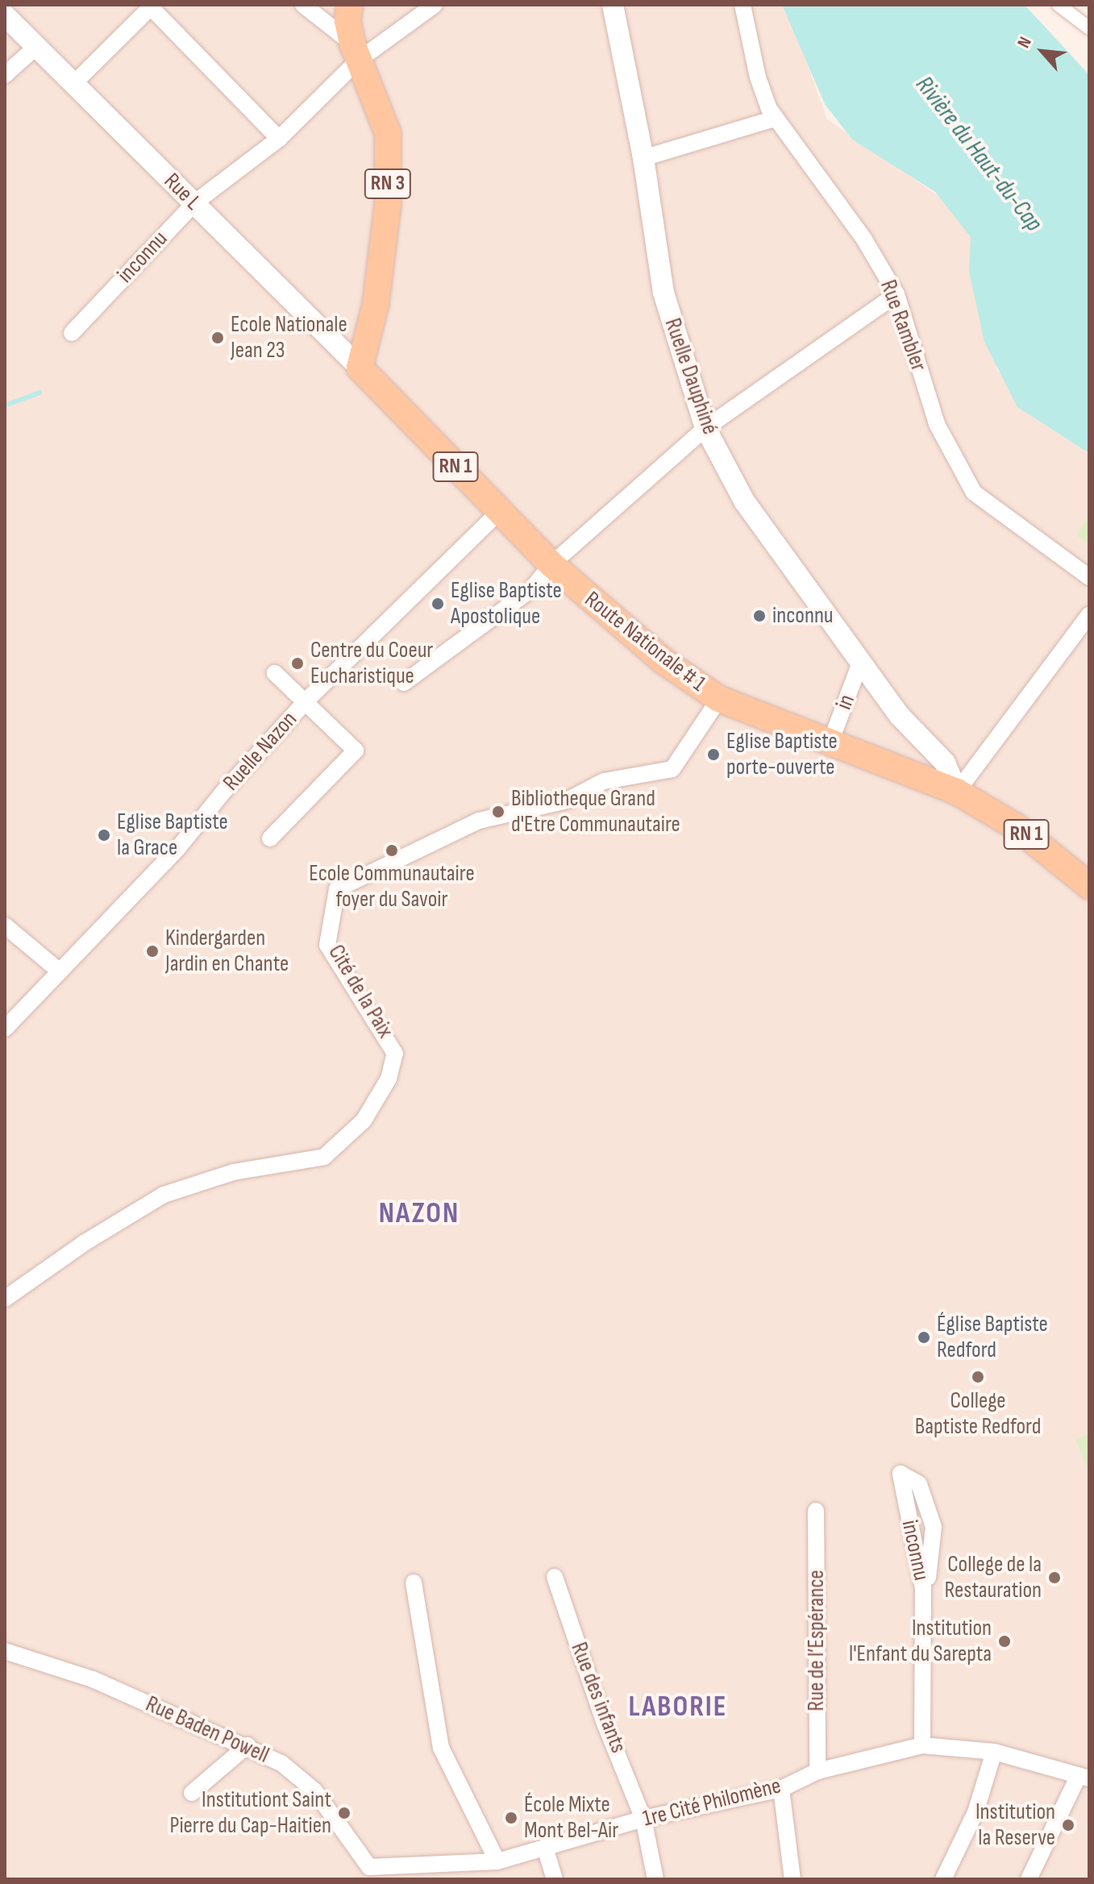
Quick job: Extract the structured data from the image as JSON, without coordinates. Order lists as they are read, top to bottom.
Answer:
{
  "streets": {
    "main road": ["RN 3", "RN 1", "Route Nationale # 1"],
    "street": [
      "Rue L",
      "inconnu",
      "Rue Rambler",
      "Ruelle Dauphiné",
      "in",
      "Ruelle Nazon",
      "Cité de la Paix",
      "Rue de l’Espérance",
      "Rue des infants",
      "Rue Baden Powell",
      "1re Cité Philomène"
    ]
  },
  "crossings": [
    ["RN 3", "Rue L"],
    ["RN 3", "inconnu"],
    ["RN 3", "Route Nationale # 1"],
    ["Rue L", "inconnu"],
    ["Rue L", "Route Nationale # 1"],
    ["inconnu", "1re Cité Philomène"],
    ["Ruelle Dauphiné", "Route Nationale # 1"],
    ["Ruelle Dauphiné", "in"],
    ["Route Nationale # 1", "in"],
    ["Route Nationale # 1", "Ruelle Nazon"],
    ["Route Nationale # 1", "Cité de la Paix"],
    ["Rue de l’Espérance", "1re Cité Philomène"],
    ["Rue des infants", "1re Cité Philomène"],
    ["Rue Baden Powell", "1re Cité Philomène"]
  ],
  "districts": ["NAZON", "LABORIE"],
  "water": ["Rivière du Haut-du-Cap"],
  "places": [
    "Ecole Nationale Jean 23",
    "Eglise Baptiste Apostolique",
    "inconnu",
    "Centre du Coeur Eucharistique",
    "Eglise Baptiste porte-ouverte",
    "Bibliotheque Grand d'Etre Communautaire",
    "Eglise Baptiste la Grace",
    "Ecole Communautaire foyer du Savoir",
    "Kindergarden Jardin en Chante",
    "Église Baptiste Redford",
    "College Baptiste Redford",
    "College de la Restauration",
    "Institution l'Enfant du Sarepta",
    "Institutiont Saint Pierre du Cap-Haitien",
    "École Mixte Mont Bel-Air",
    "Institution la Reserve"
  ],
  "north": "top left"
}
